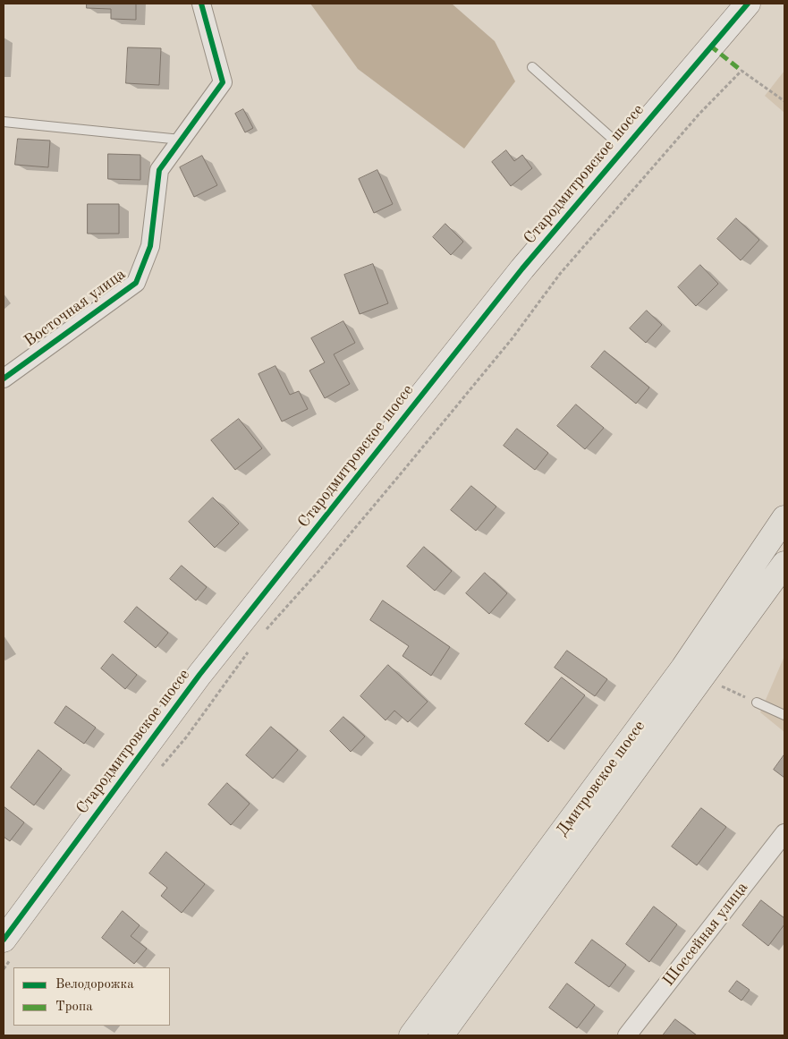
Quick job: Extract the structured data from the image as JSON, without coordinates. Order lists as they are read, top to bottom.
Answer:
{
  "streets": {
    "highway": ["Дмитровское шоссе"],
    "street": ["Стародмитровское шоссе", "Восточная улица", "Шоссейная улица"]
  },
  "legend": ["Велодорожка", "Тропа"]
}
